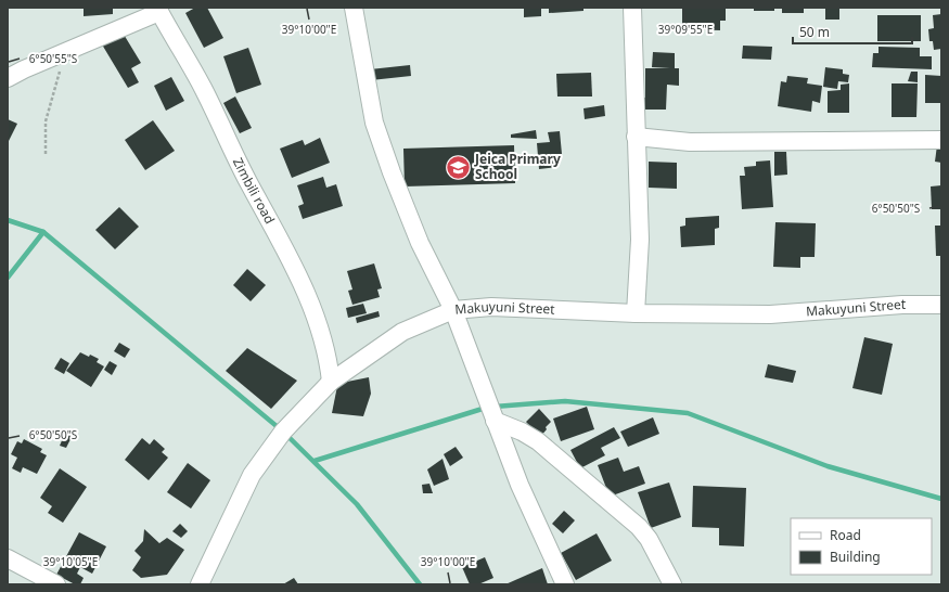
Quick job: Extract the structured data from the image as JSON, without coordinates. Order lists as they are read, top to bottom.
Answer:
{
  "streets": {
    "street": ["Zimbili road", "Makuyuni Street"]
  },
  "crossings": [
    ["Zimbili road", "Makuyuni Street"]
  ],
  "places": {
    "school or university": ["Jeica Primary School"]
  },
  "legend": ["Road", "Building"],
  "scale_bar": "50 m",
  "coordinates": [
    "39°10'00\"E",
    "39°09'55\"E",
    "6°50'55\"S",
    "6°50'50\"S",
    "39°10'05\"E"
  ]
}
